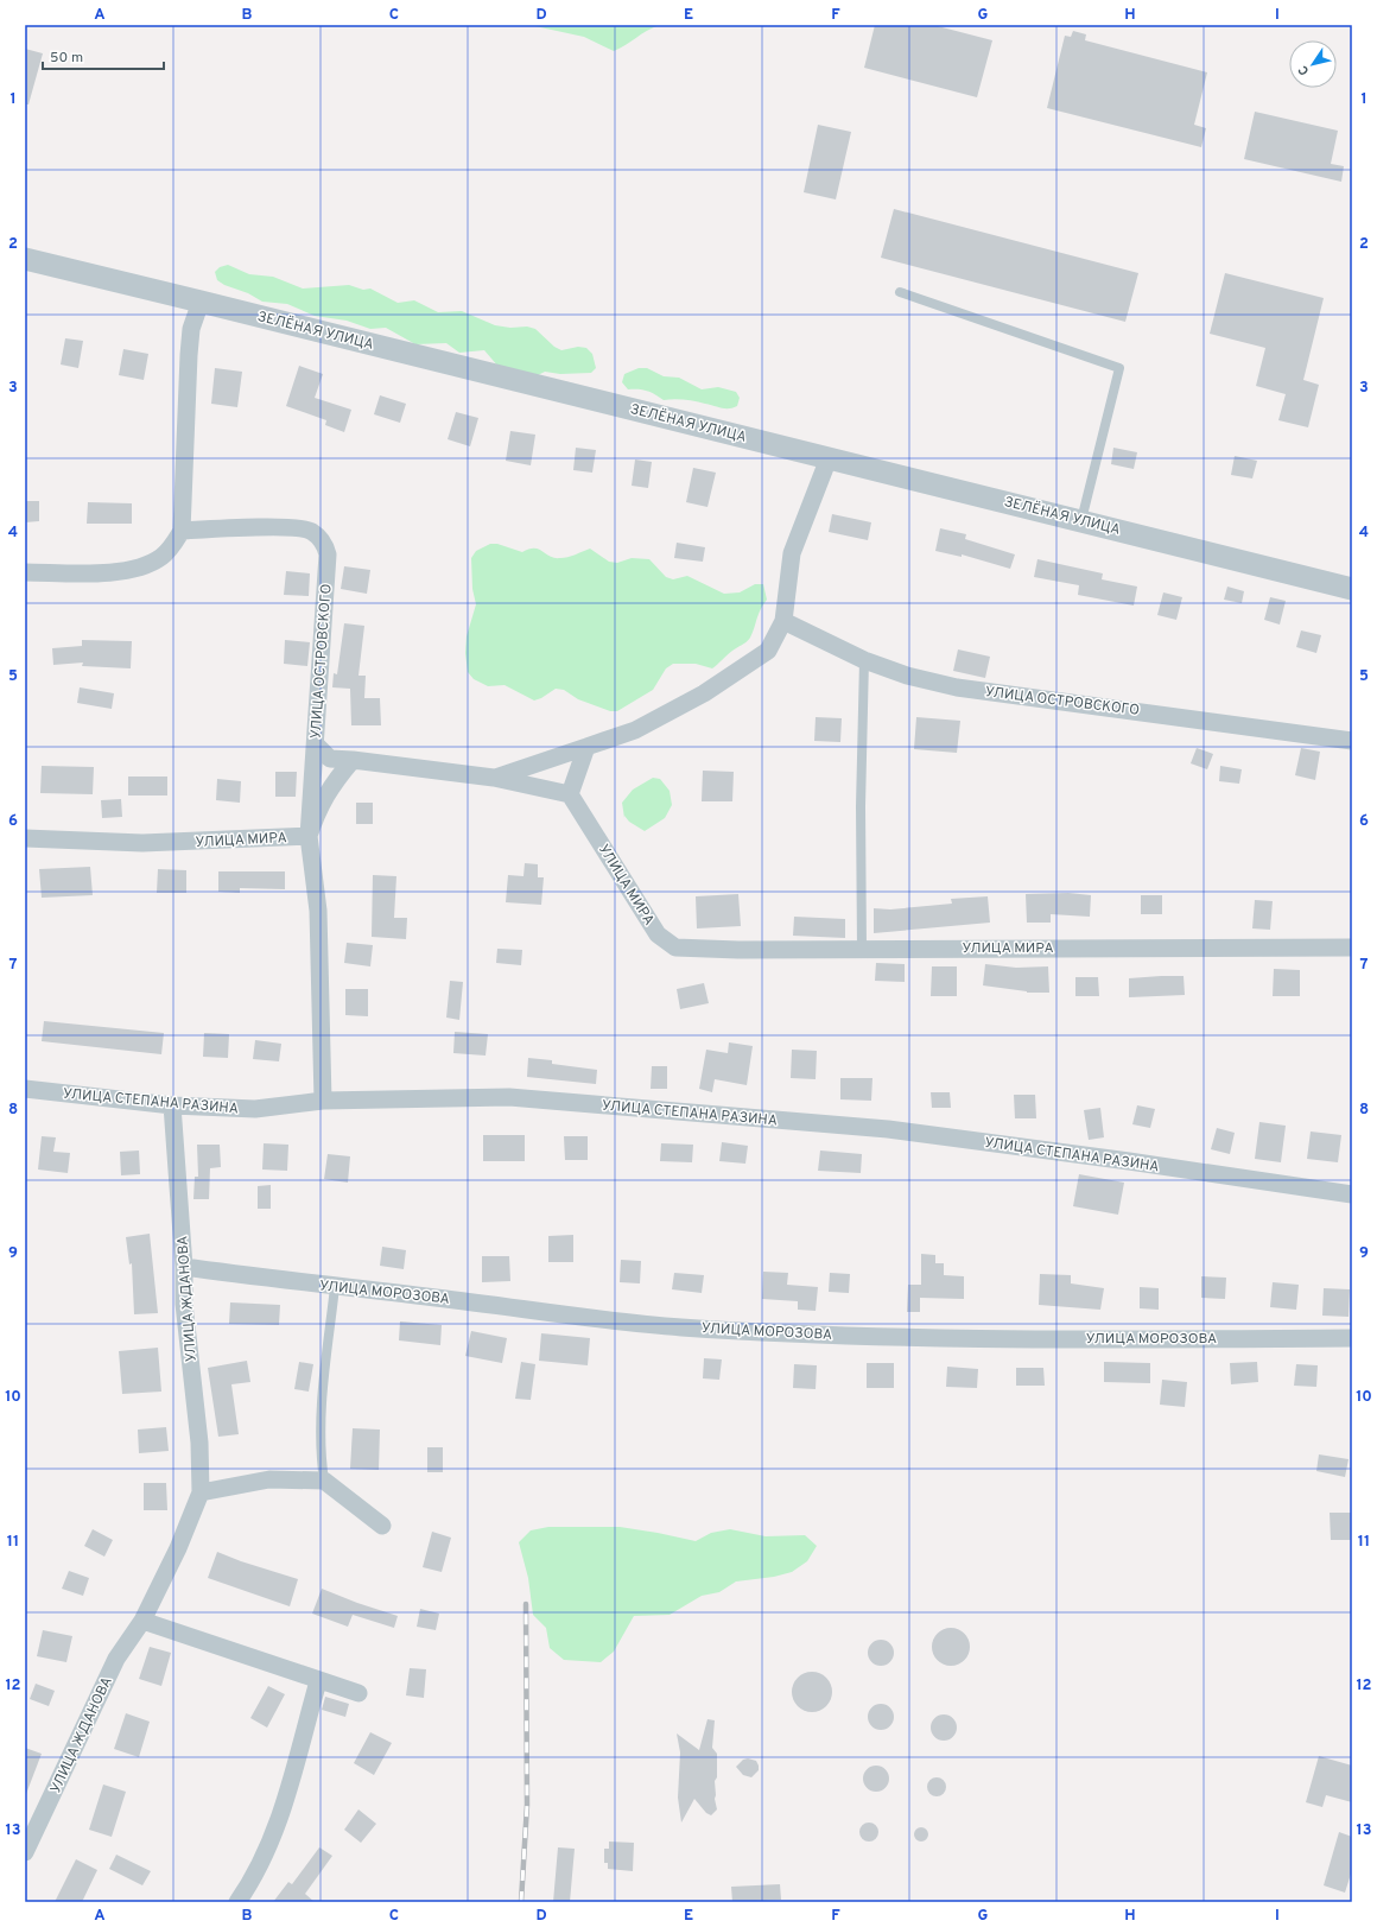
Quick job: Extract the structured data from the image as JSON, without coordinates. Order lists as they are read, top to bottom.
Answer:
{
  "streets": {
    "street": [
      "ЗЕЛЁНАЯ УЛИЦА",
      "УЛИЦА ОСТРОВСКОГО",
      "УЛИЦА МИРА",
      "УЛИЦА СТЕПАНА РАЗИНА",
      "УЛИЦА МОРОЗОВА",
      "УЛИЦА ЖДАНОВА"
    ]
  },
  "crossings": [
    ["УЛИЦА ОСТРОВСКОГО", "УЛИЦА МИРА"],
    ["УЛИЦА ОСТРОВСКОГО", "УЛИЦА СТЕПАНА РАЗИНА"],
    ["УЛИЦА СТЕПАНА РАЗИНА", "УЛИЦА ЖДАНОВА"],
    ["УЛИЦА МОРОЗОВА", "УЛИЦА ЖДАНОВА"]
  ],
  "scale_bar": "50 m",
  "north": "bottom left",
  "grid": {
    "columns": [
      "A",
      "B",
      "C",
      "D",
      "E",
      "F",
      "G",
      "H",
      "I"
    ],
    "rows": [
      "1",
      "2",
      "3",
      "4",
      "5",
      "6",
      "7",
      "8",
      "9",
      "10",
      "11",
      "12",
      "13"
    ]
  }
}
